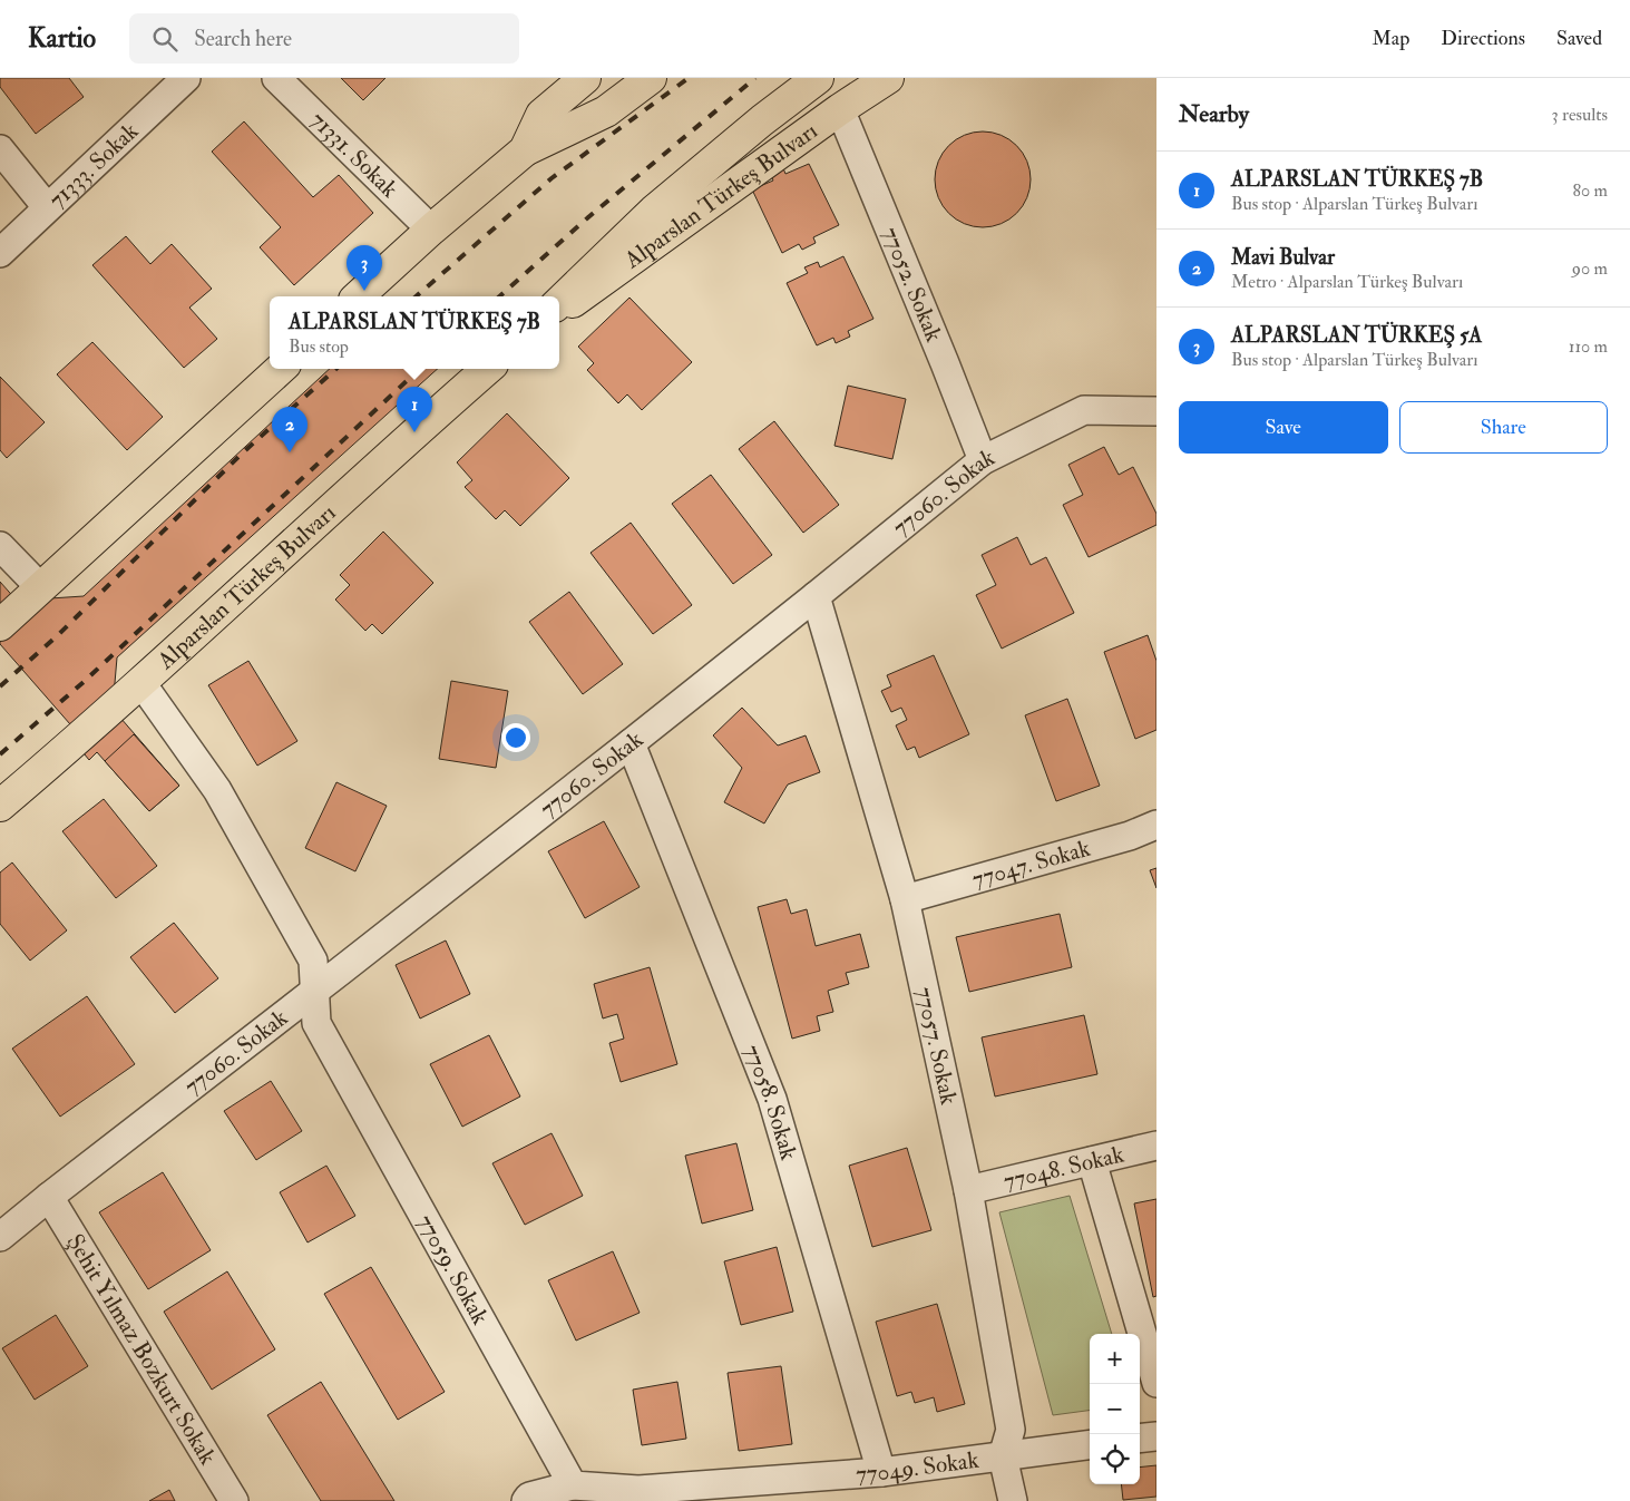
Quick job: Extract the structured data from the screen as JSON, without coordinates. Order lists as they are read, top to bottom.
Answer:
{
  "streets": {
    "main road": ["Alparslan Türkeş Bulvarı"],
    "street": [
      "71331. Sokak",
      "71333. Sokak",
      "77052. Sokak",
      "77060. Sokak",
      "77047. Sokak",
      "77057. Sokak",
      "77058. Sokak",
      "77048. Sokak",
      "77059. Sokak",
      "Şehit Yılmaz Bozkurt Sokak",
      "77049. Sokak"
    ]
  },
  "crossings": [
    ["Alparslan Türkeş Bulvarı", "77052. Sokak"],
    ["Alparslan Türkeş Bulvarı", "77059. Sokak"],
    ["77052. Sokak", "77060. Sokak"],
    ["77060. Sokak", "77057. Sokak"],
    ["77060. Sokak", "77058. Sokak"],
    ["77060. Sokak", "77059. Sokak"],
    ["77060. Sokak", "Şehit Yılmaz Bozkurt Sokak"],
    ["77047. Sokak", "77057. Sokak"],
    ["77057. Sokak", "77048. Sokak"],
    ["77057. Sokak", "77049. Sokak"],
    ["77058. Sokak", "77049. Sokak"]
  ],
  "page": {
    "header": "Kartio",
    "search": "Search here",
    "nav": ["Map", "Directions", "Saved"],
    "heading": ["Nearby", "3 results"],
    "list": [
      {
        "mark": "1",
        "name": "ALPARSLAN TÜRKEŞ 7B",
        "note": "Bus stop · Alparslan Türkeş Bulvarı",
        "value": "80 m"
      },
      {
        "mark": "2",
        "name": "Mavi Bulvar",
        "note": "Metro · Alparslan Türkeş Bulvarı",
        "value": "90 m"
      },
      {
        "mark": "3",
        "name": "ALPARSLAN TÜRKEŞ 5A",
        "note": "Bus stop · Alparslan Türkeş Bulvarı",
        "value": "110 m"
      }
    ],
    "pins": ["3", "1", "2"],
    "popup": ["ALPARSLAN TÜRKEŞ 7B", "Bus stop"],
    "buttons": ["Save", "Share"],
    "map_buttons": ["+", "−"]
  }
}
